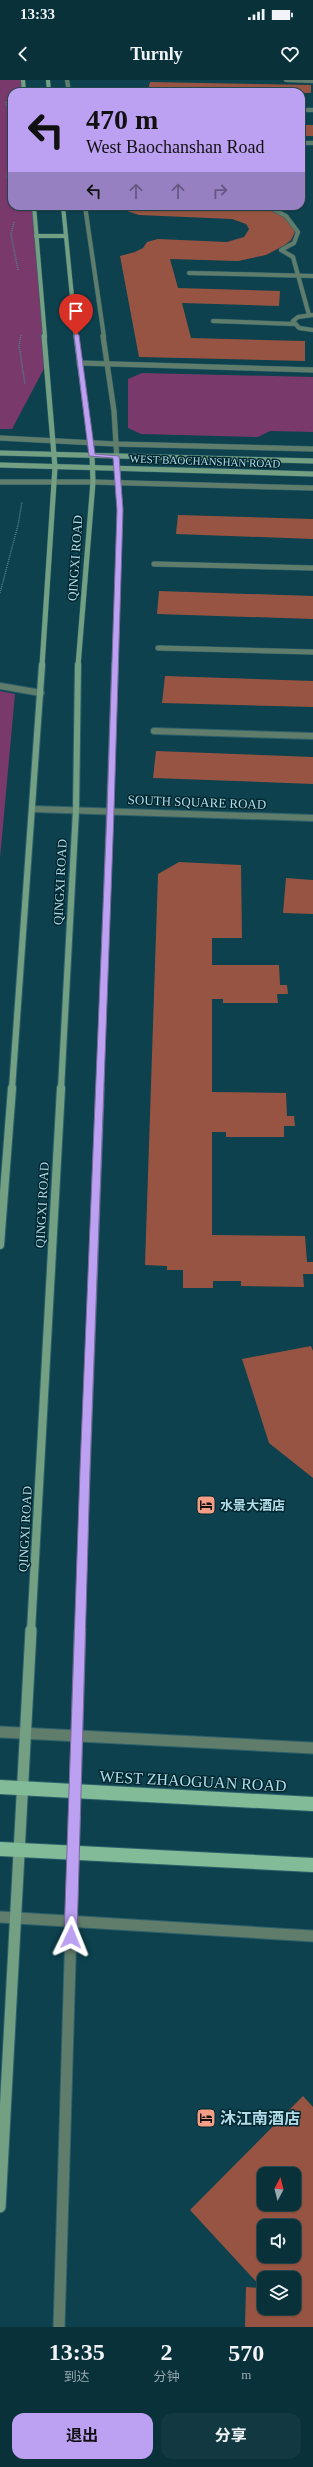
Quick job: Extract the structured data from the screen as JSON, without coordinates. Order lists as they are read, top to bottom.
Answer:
{
  "streets": {
    "main road": ["WEST BAOCHANSHAN ROAD", "QINGXI ROAD", "WEST ZHAOGUAN ROAD"],
    "street": ["SOUTH SQUARE ROAD"]
  },
  "crossings": [
    ["WEST BAOCHANSHAN ROAD", "QINGXI ROAD"],
    ["QINGXI ROAD", "SOUTH SQUARE ROAD"],
    ["QINGXI ROAD", "WEST ZHAOGUAN ROAD"]
  ],
  "places": {
    "hotel": ["水景大酒店", "沐江南酒店"]
  },
  "north": "top",
  "page": {
    "status": "13:33",
    "header": "Turnly",
    "turn": ["470 m", "West Baochanshan Road"],
    "eta": [
      "13:35",
      "到达",
      "2",
      "分钟",
      "570",
      "m"
    ],
    "buttons": ["退出", "分享"]
  }
}
